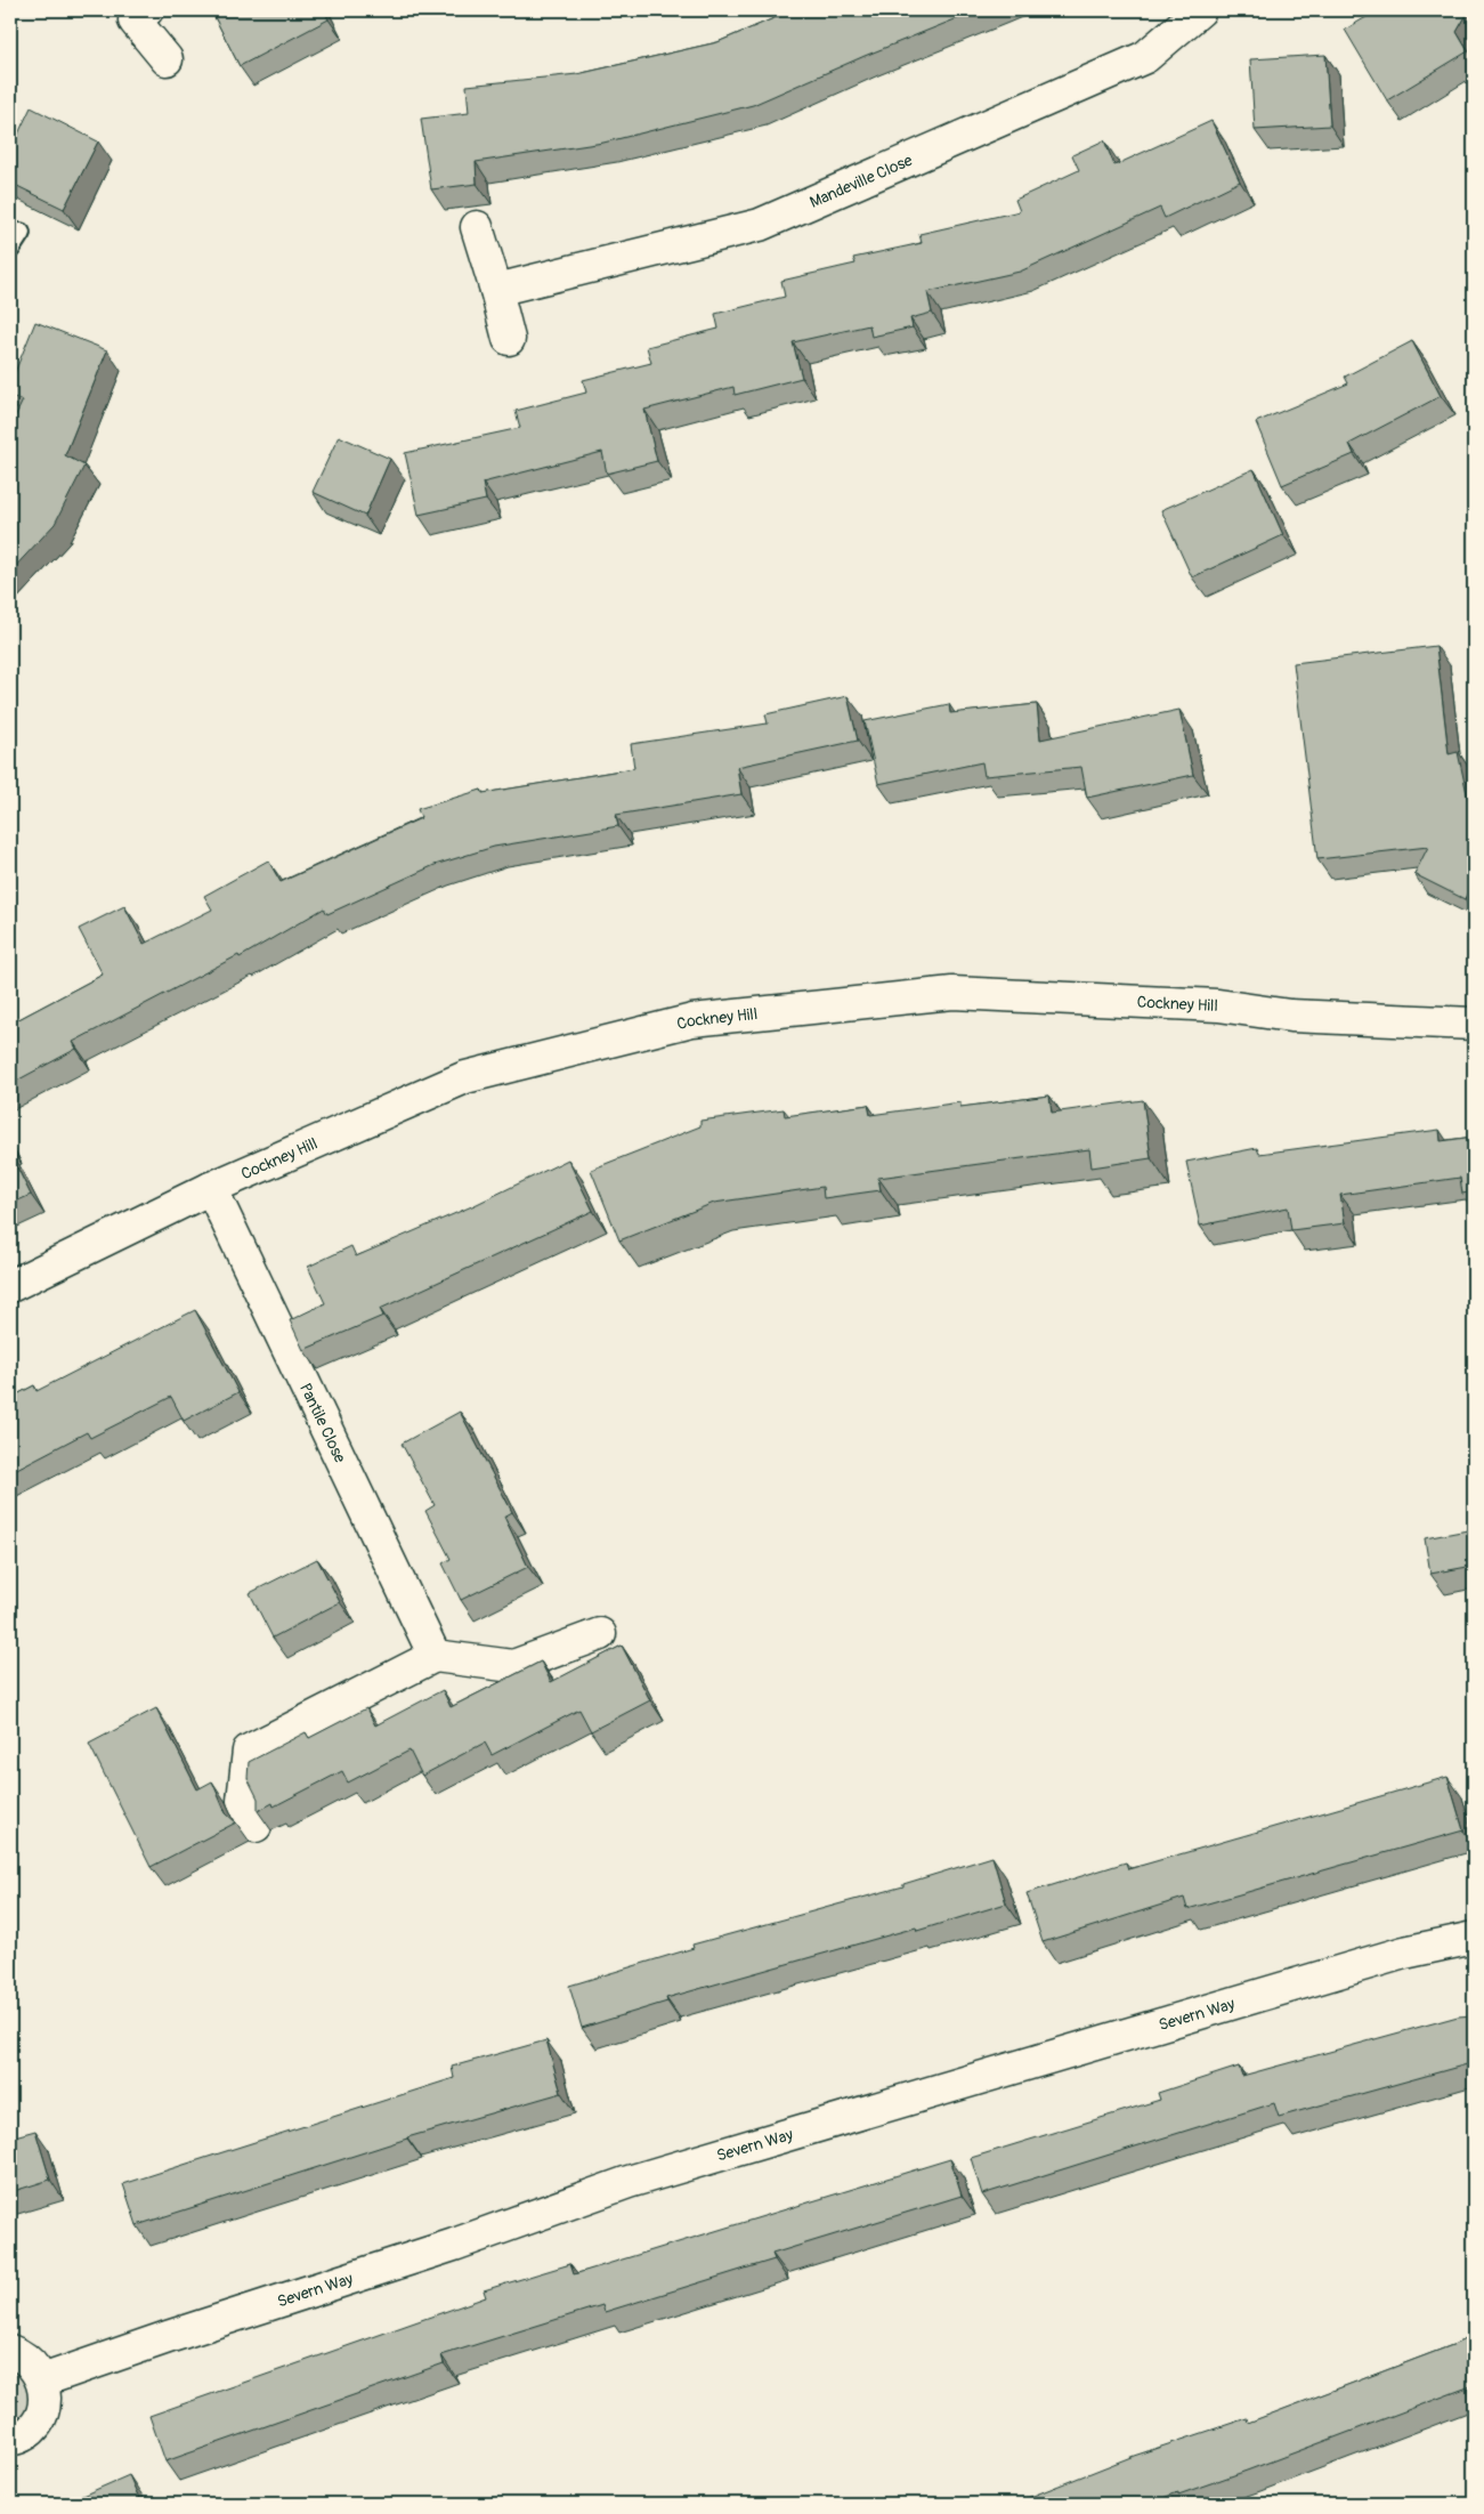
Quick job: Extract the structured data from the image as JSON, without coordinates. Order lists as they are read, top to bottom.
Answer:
{
  "streets": {
    "street": [
      "Mandeville Close",
      "Cockney Hill",
      "Pantile Close",
      "Severn Way"
    ]
  },
  "crossings": [
    ["Cockney Hill", "Pantile Close"]
  ]
}
